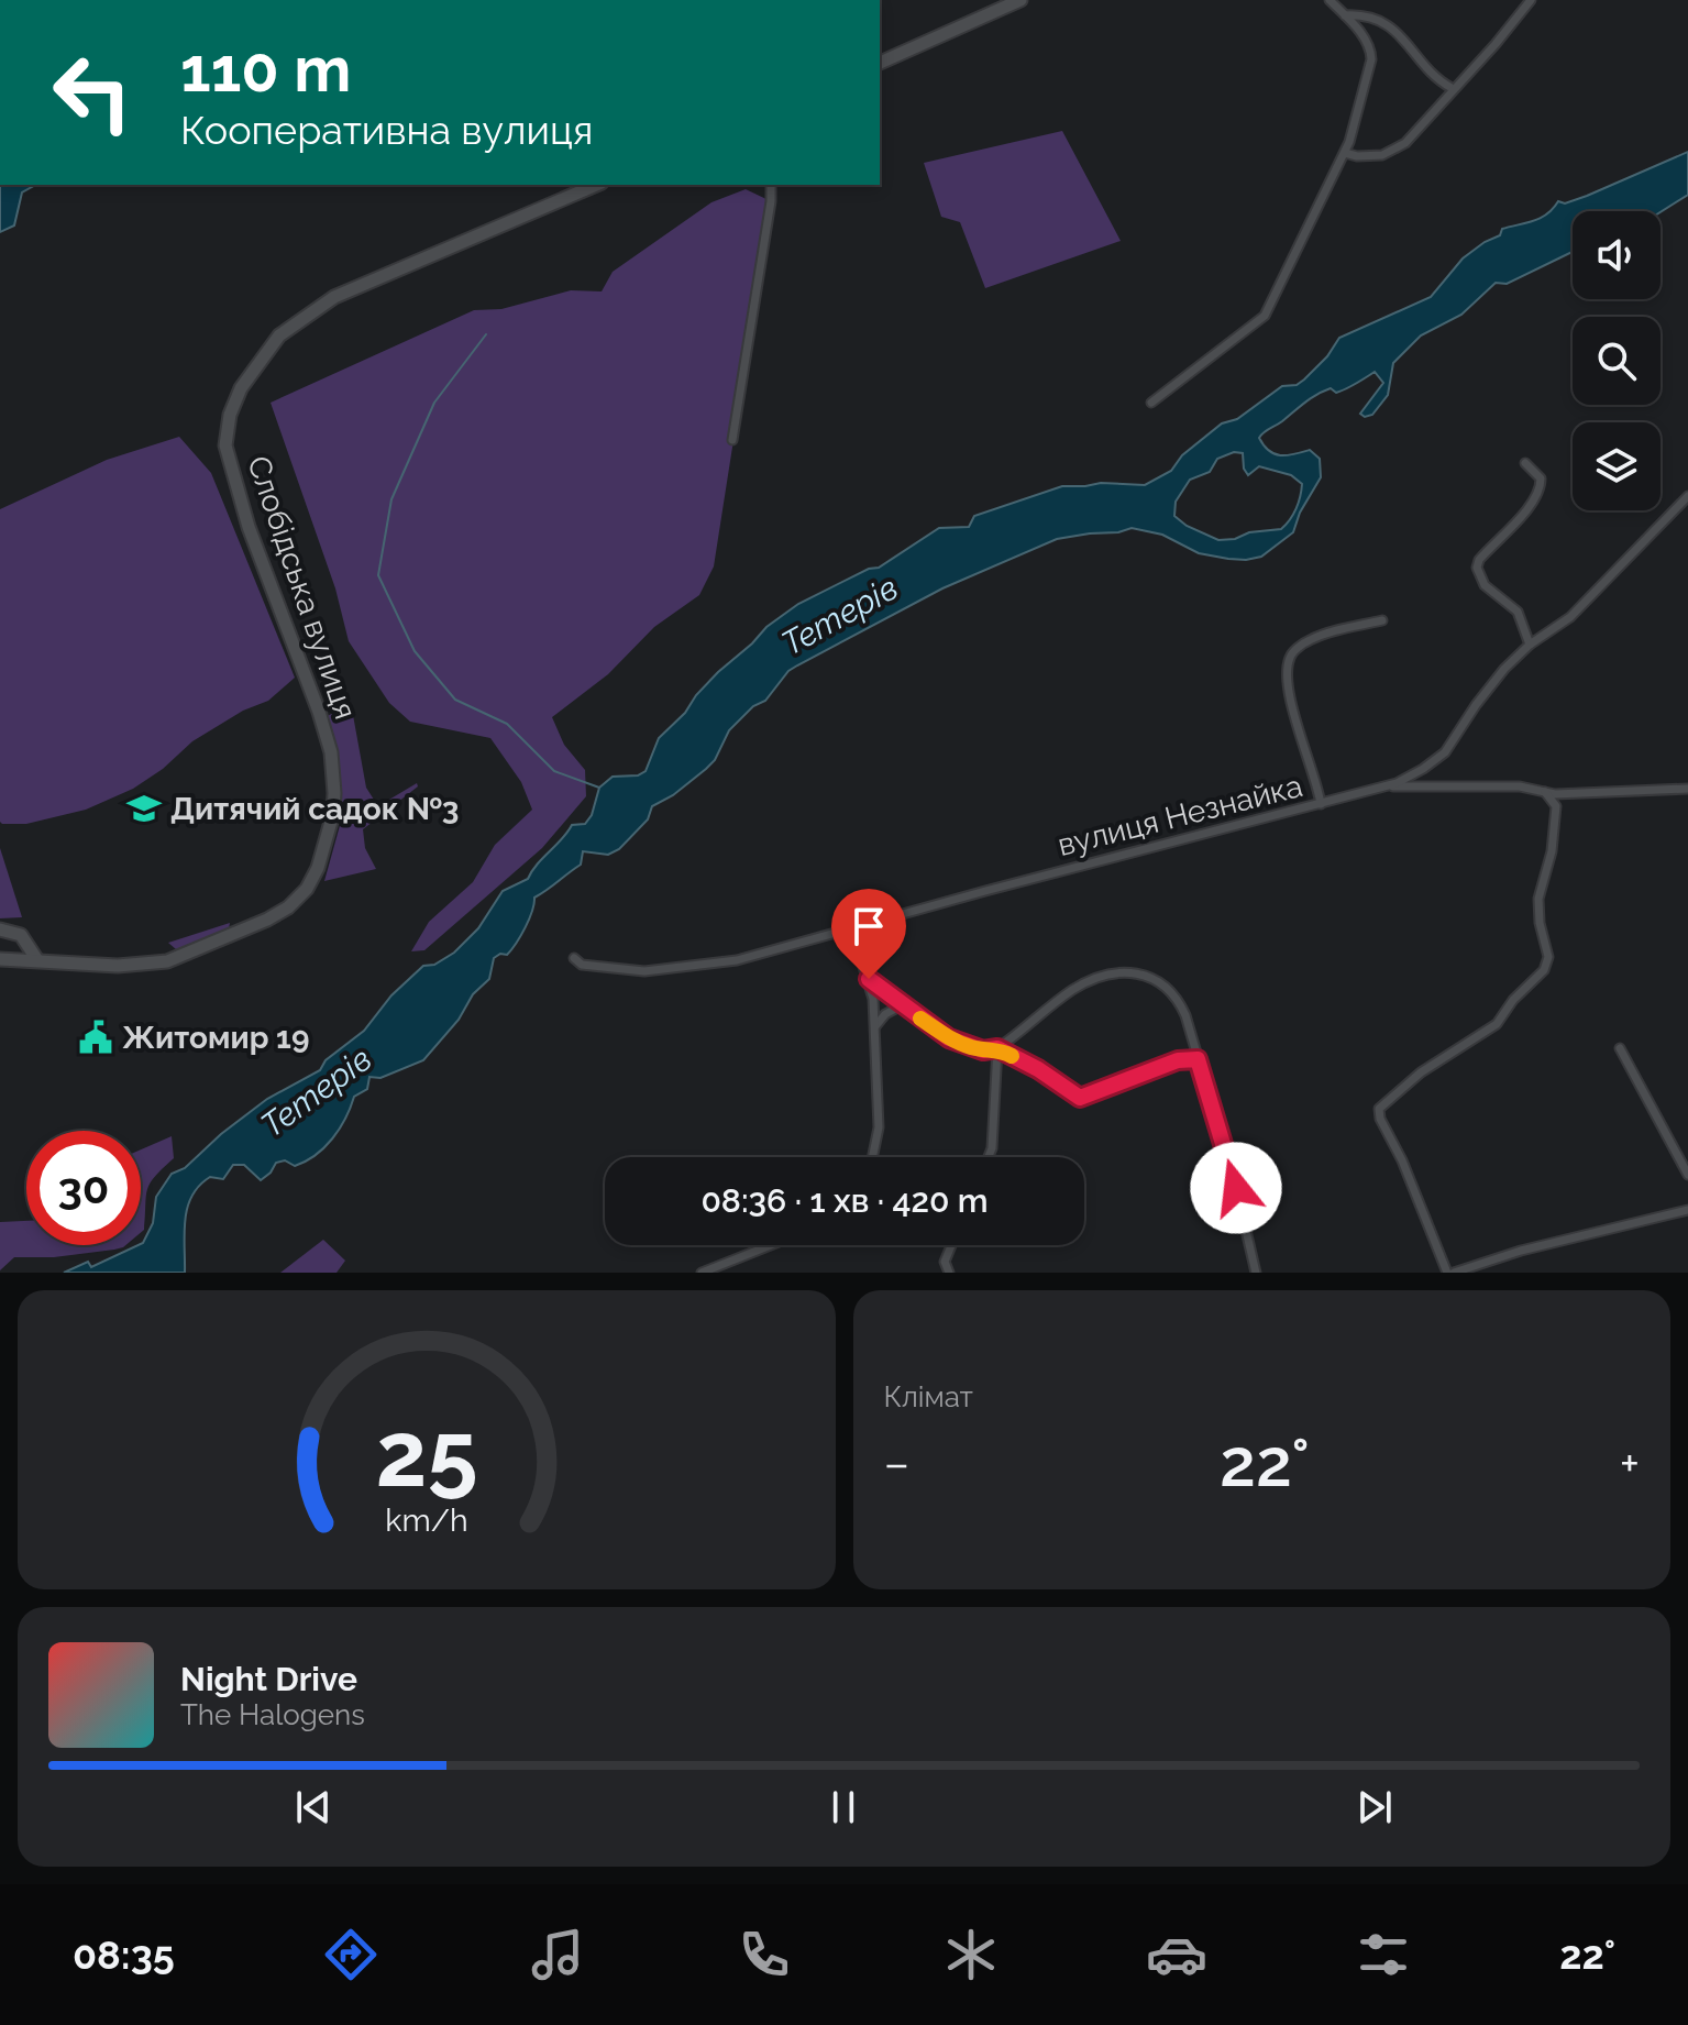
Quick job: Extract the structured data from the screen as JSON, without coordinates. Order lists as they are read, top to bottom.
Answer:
{
  "streets": {
    "street": ["Слобідська вулиця", "вулиця Незнайка"]
  },
  "water": ["Тетерів"],
  "places": {
    "school or university": ["Дитячий садок №3"],
    "public building": ["Житомир 19"]
  },
  "page": {
    "turn": ["110 m", "Кооперативна вулиця"],
    "limit": "30",
    "trip": "08:36 · 1 хв · 420 m",
    "tile": "Клімат",
    "heat": ["−", "22°", "+"],
    "song": ["Night Drive", "The Halogens"],
    "tabs": ["08:35", "22°"],
    "gauge": ["25", "km/h"]
  }
}
